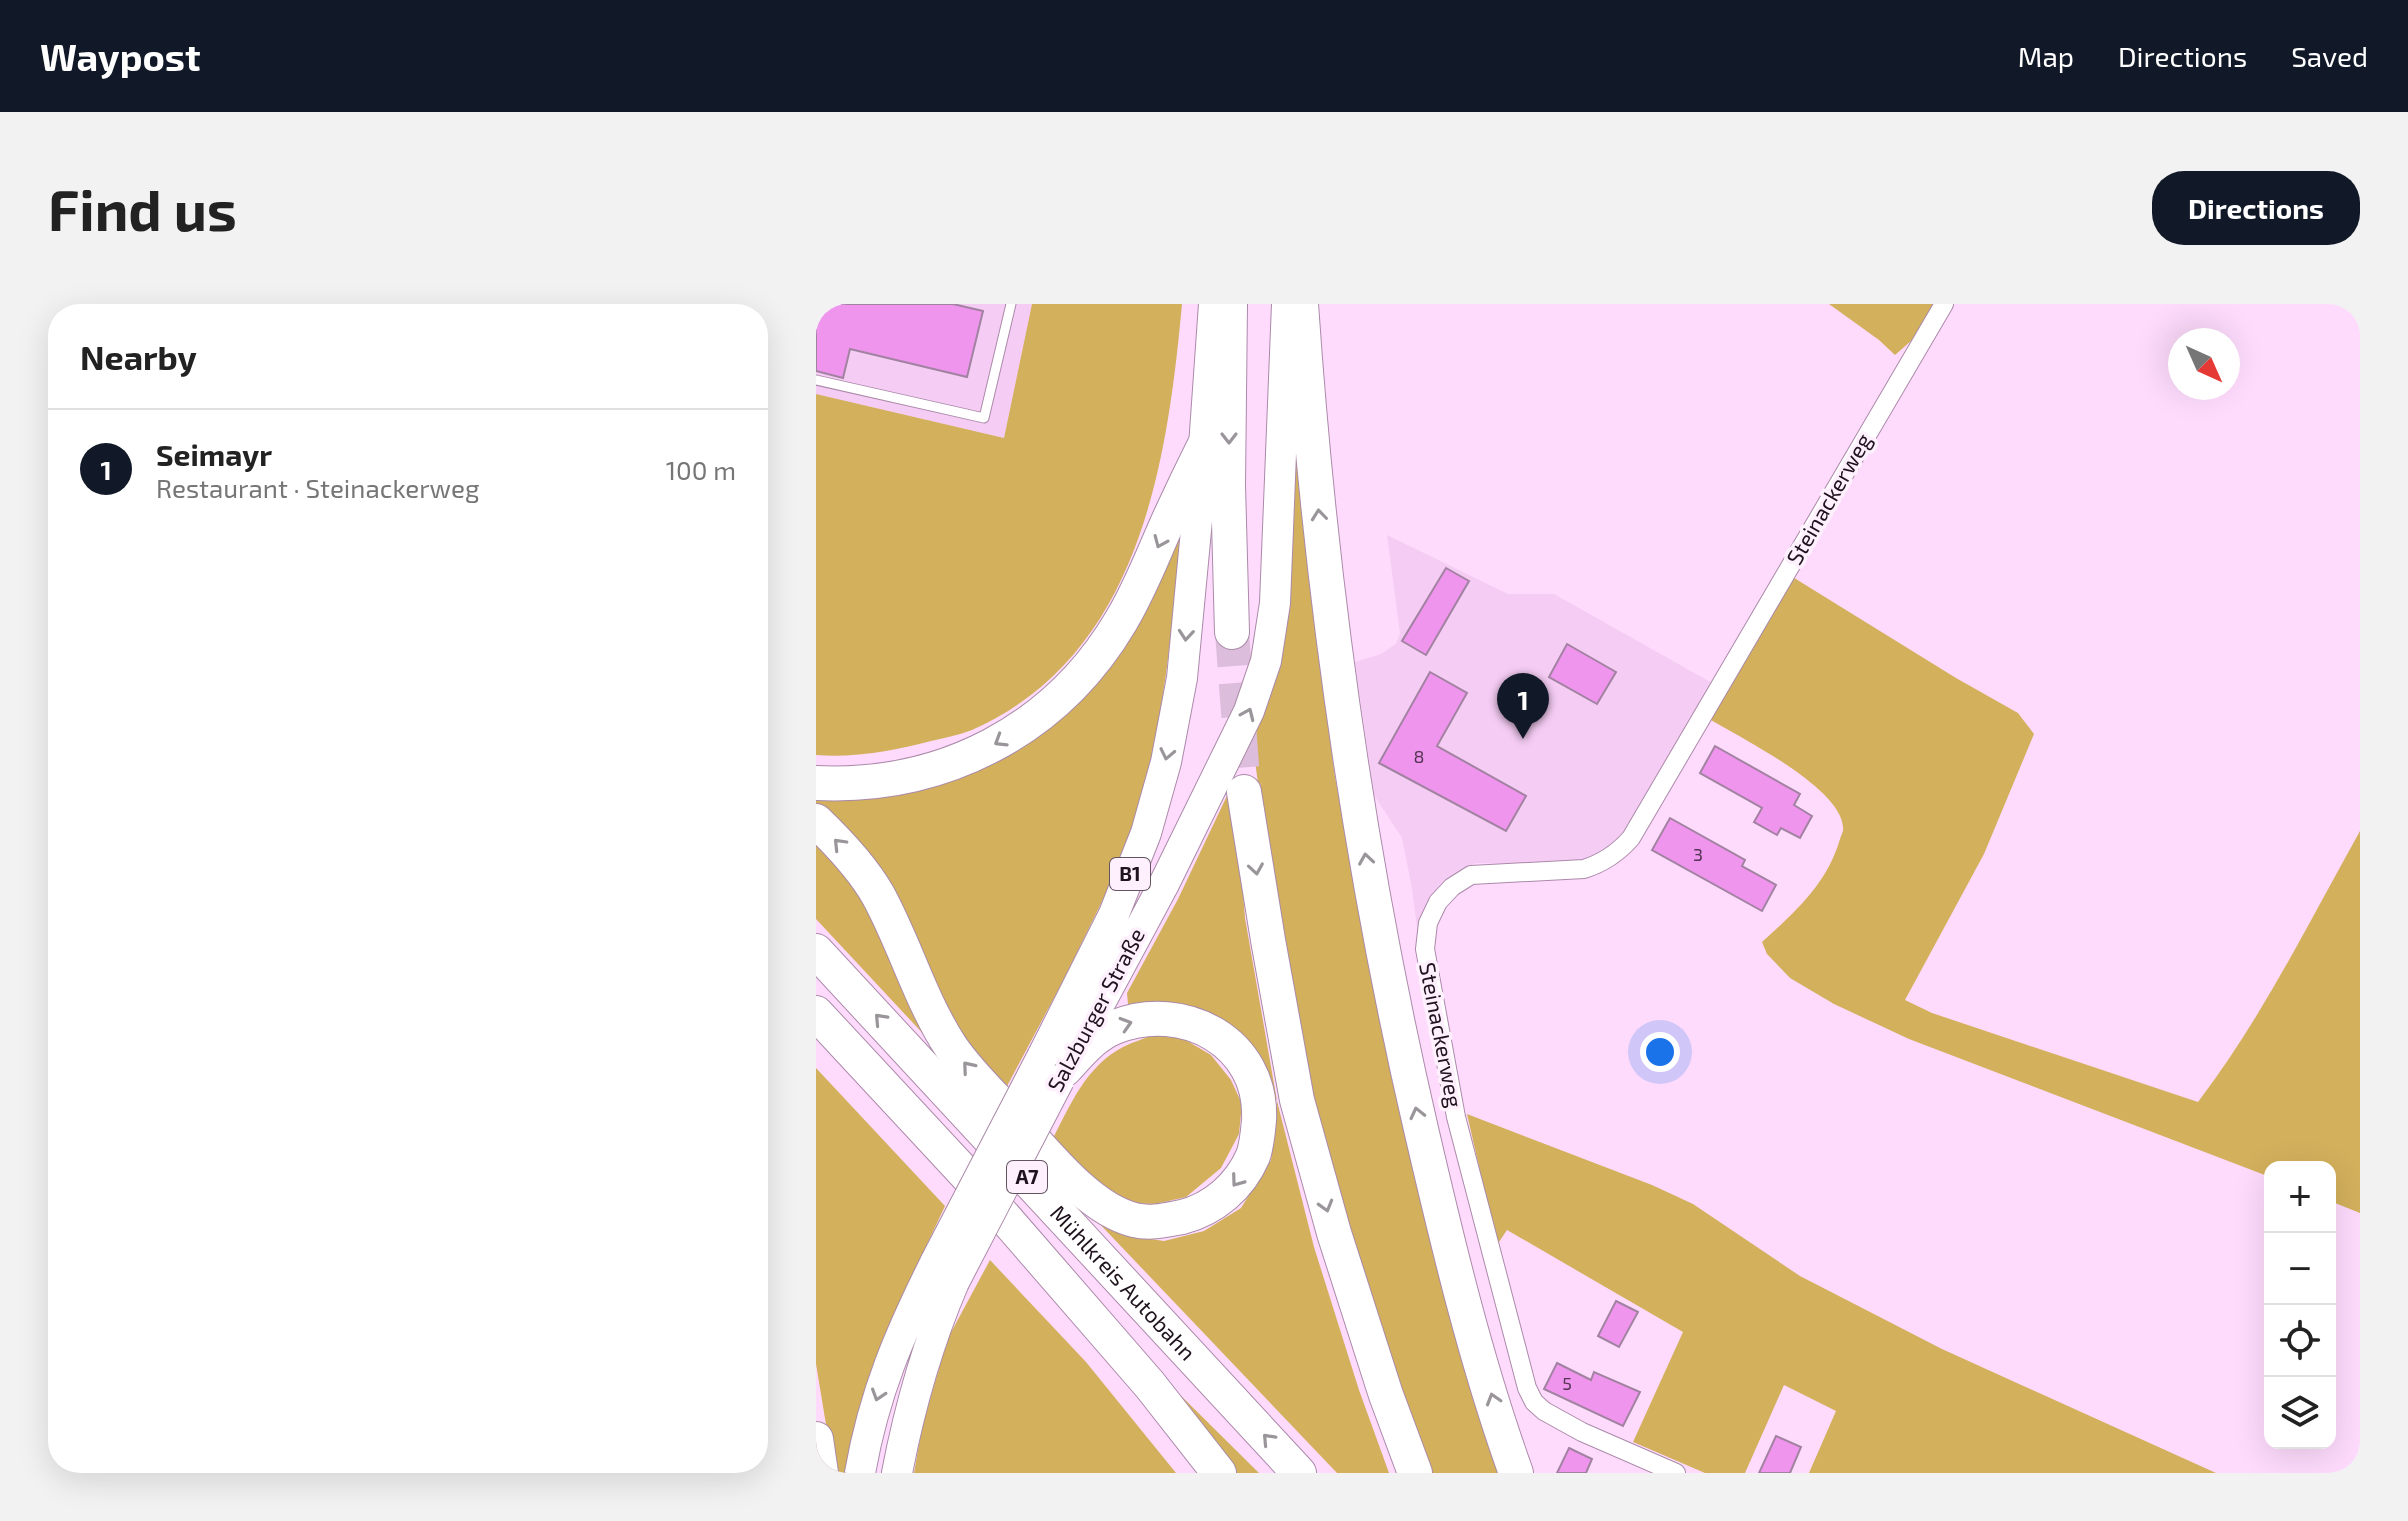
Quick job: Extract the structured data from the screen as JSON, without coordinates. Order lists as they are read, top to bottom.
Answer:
{
  "streets": {
    "highway": ["A7", "Mühlkreis Autobahn"],
    "main road": ["B1", "Salzburger Straße"],
    "street": ["Steinackerweg"]
  },
  "house_numbers": ["8", "3", "5"],
  "north": "bottom right",
  "page": {
    "header": "Waypost",
    "nav": ["Map", "Directions", "Saved"],
    "buttons": "Directions",
    "title": "Find us",
    "heading": "Nearby",
    "list": [
      {
        "mark": "1",
        "name": "Seimayr",
        "note": "Restaurant · Steinackerweg",
        "value": "100 m"
      }
    ],
    "pins": "1",
    "map_buttons": ["+", "−"]
  }
}
